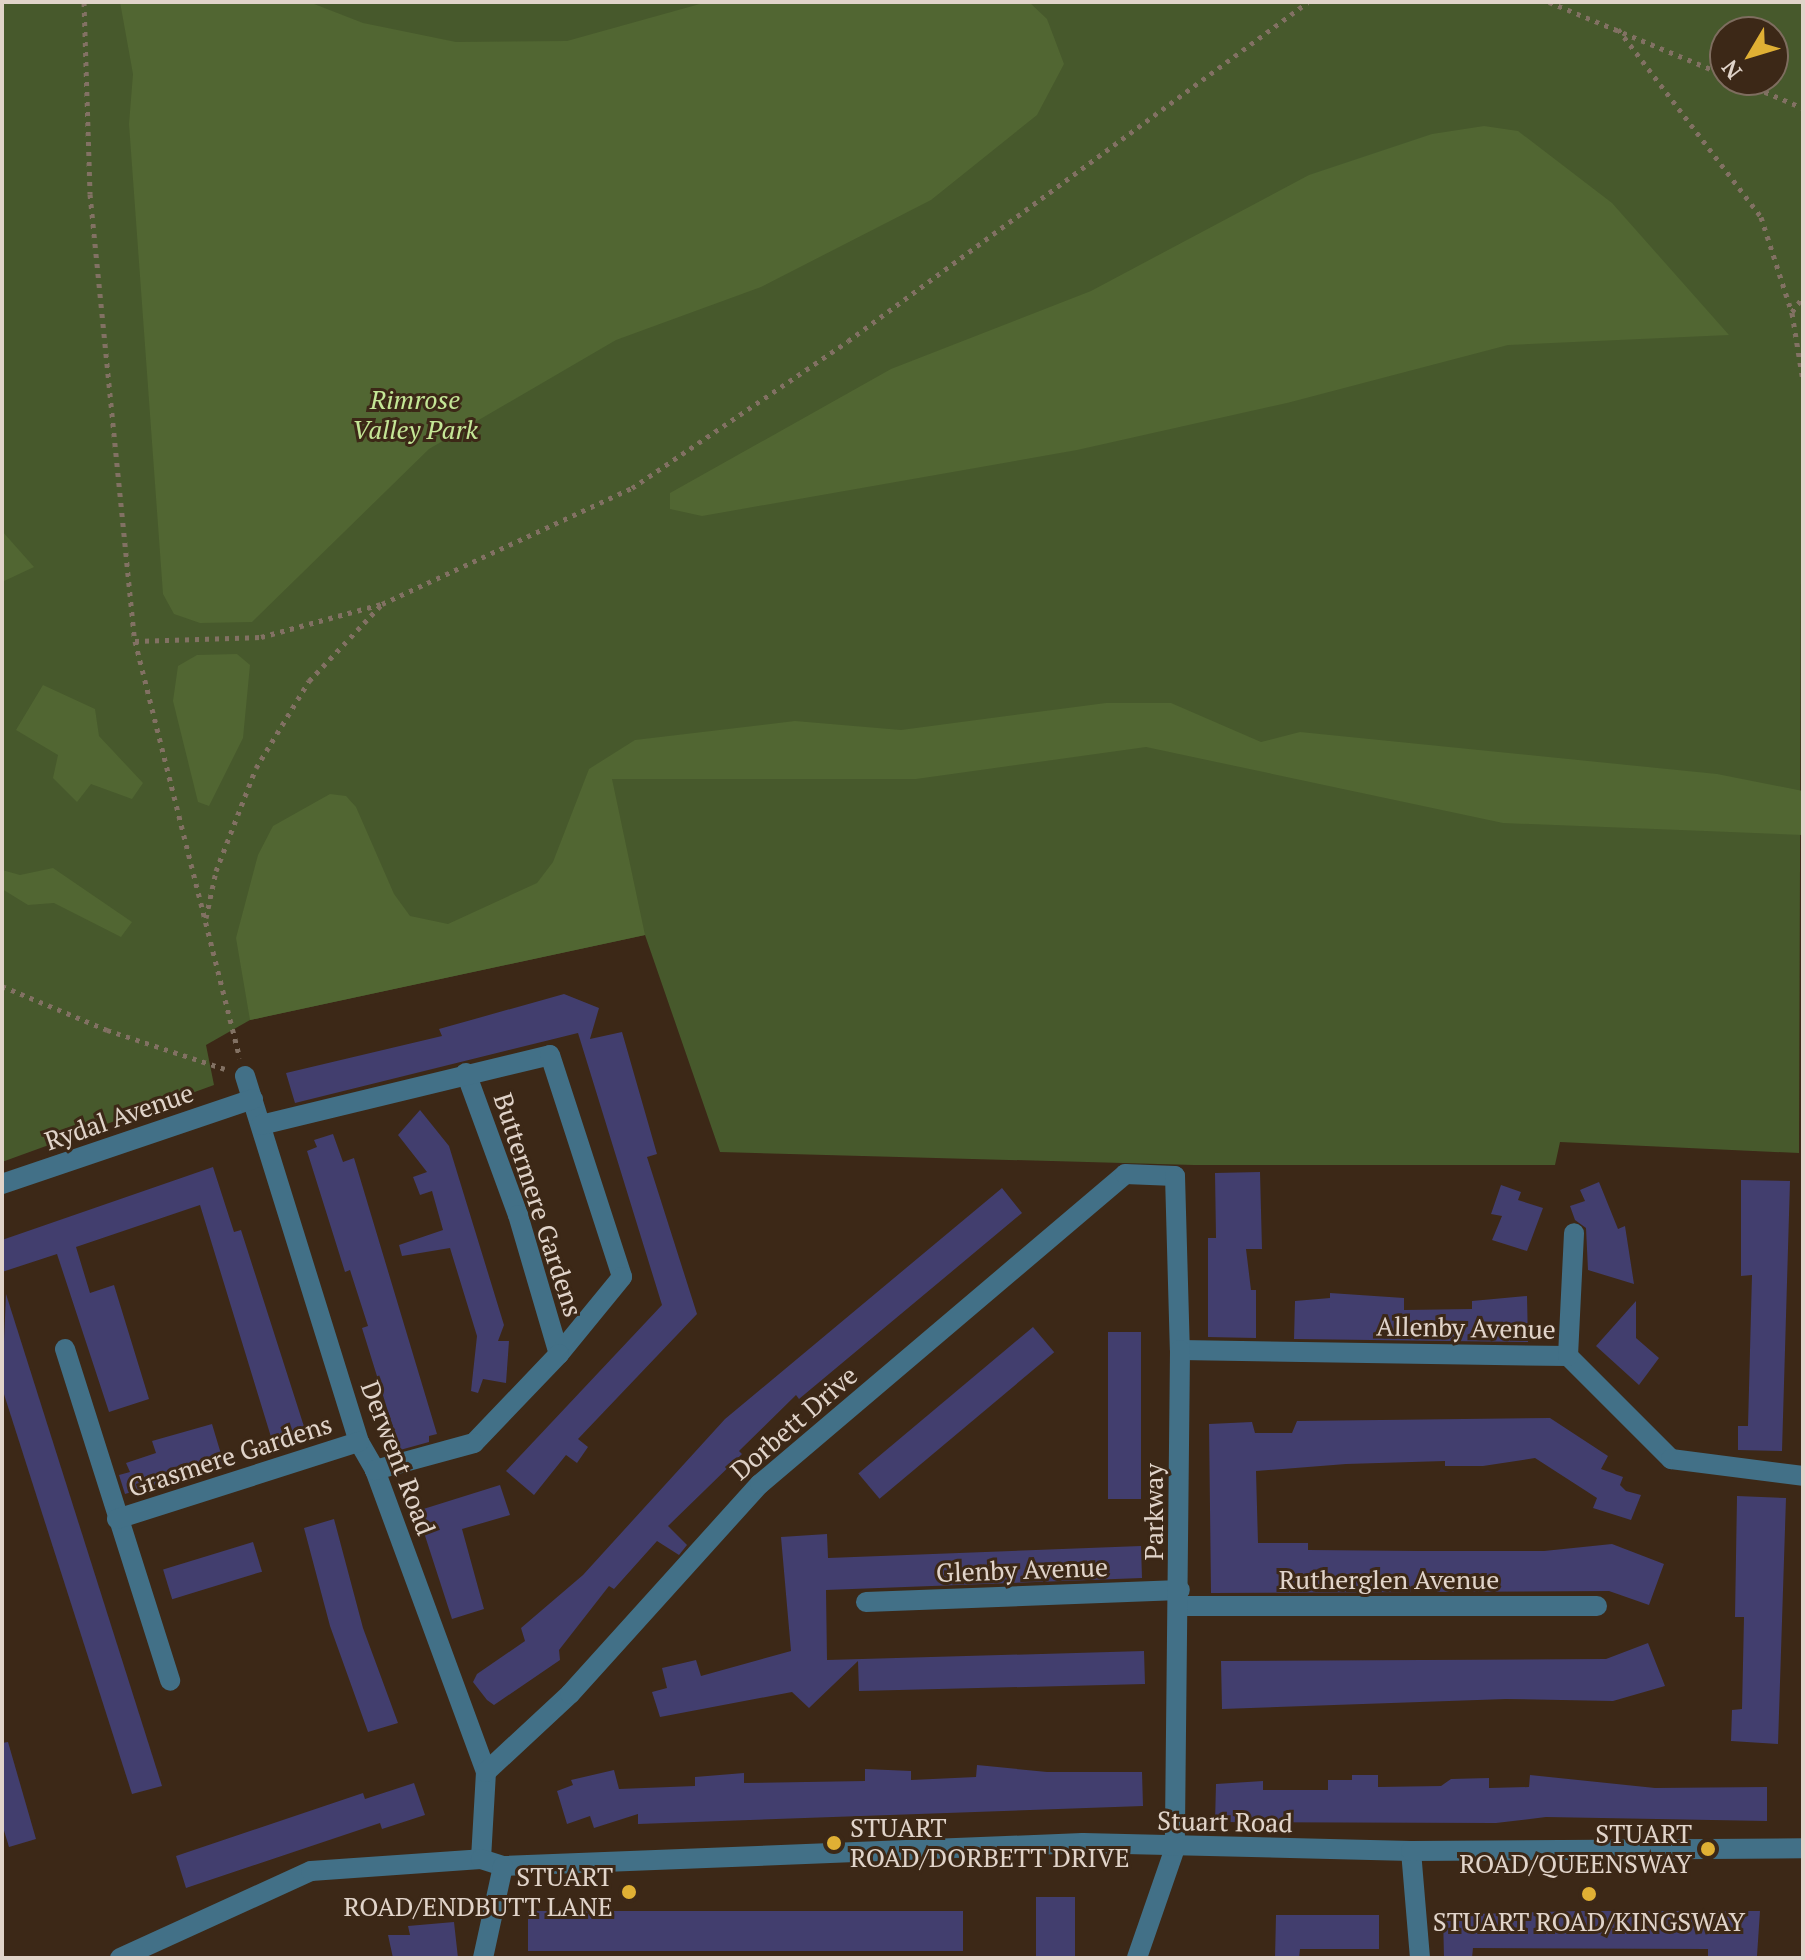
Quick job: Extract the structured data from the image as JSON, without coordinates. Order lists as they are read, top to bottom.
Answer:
{
  "streets": {
    "street": [
      "Rydal Avenue",
      "Buttermere Gardens",
      "Allenby Avenue",
      "Dorbett Drive",
      "Grasmere Gardens",
      "Derwent Road",
      "Parkway",
      "Glenby Avenue",
      "Rutherglen Avenue",
      "Stuart Road"
    ]
  },
  "crossings": [
    ["Rydal Avenue", "Derwent Road"],
    ["Buttermere Gardens", "Derwent Road"],
    ["Allenby Avenue", "Parkway"],
    ["Dorbett Drive", "Derwent Road"],
    ["Dorbett Drive", "Parkway"],
    ["Grasmere Gardens", "Derwent Road"],
    ["Derwent Road", "Stuart Road"],
    ["Parkway", "Glenby Avenue"],
    ["Parkway", "Rutherglen Avenue"],
    ["Parkway", "Stuart Road"],
    ["Glenby Avenue", "Rutherglen Avenue"]
  ],
  "parks": ["Rimrose Valley Park"],
  "places": [
    "STUART ROAD/DORBETT DRIVE",
    "STUART ROAD/QUEENSWAY",
    "STUART ROAD/ENDBUTT LANE",
    "STUART ROAD/KINGSWAY"
  ],
  "north": "bottom left"
}
